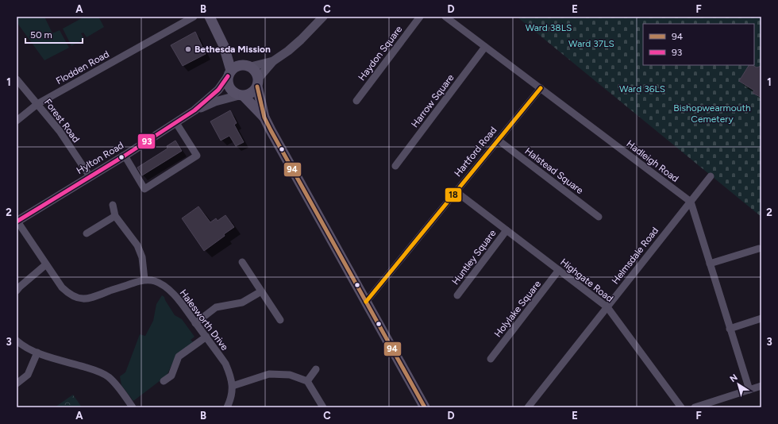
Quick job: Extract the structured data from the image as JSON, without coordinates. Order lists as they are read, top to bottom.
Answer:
{
  "streets": {
    "street": [
      "Haydon Square",
      "Flodden Road",
      "Harrow Square",
      "Forest Road",
      "Hartford Road",
      "Hylton Road",
      "Hadleigh Road",
      "Halstead Square",
      "Helmsdale Road",
      "Huntley Square",
      "Highgate Road",
      "Holylake Square",
      "Halesworth Drive"
    ]
  },
  "crossings": [
    ["Flodden Road", "Forest Road"],
    ["Harrow Square", "Hadleigh Road"],
    ["Forest Road", "Hylton Road"],
    ["Hartford Road", "Hadleigh Road"],
    ["Hartford Road", "Halstead Square"],
    ["Hartford Road", "Highgate Road"],
    ["Hadleigh Road", "Helmsdale Road"],
    ["Helmsdale Road", "Highgate Road"],
    ["Huntley Square", "Highgate Road"],
    ["Highgate Road", "Holylake Square"]
  ],
  "parks": [
    "Ward 38LS",
    "Ward 37LS",
    "Ward 36LS",
    "Bishopwearmouth Cemetery"
  ],
  "places": ["Bethesda Mission"],
  "lines": ["transit line 93", "transit line 94", "transit line 18"],
  "legend": ["94", "93"],
  "scale_bar": "50 m",
  "north": "top left",
  "grid": {
    "columns": [
      "A",
      "B",
      "C",
      "D",
      "E",
      "F"
    ],
    "rows": ["1", "2", "3"]
  }
}
